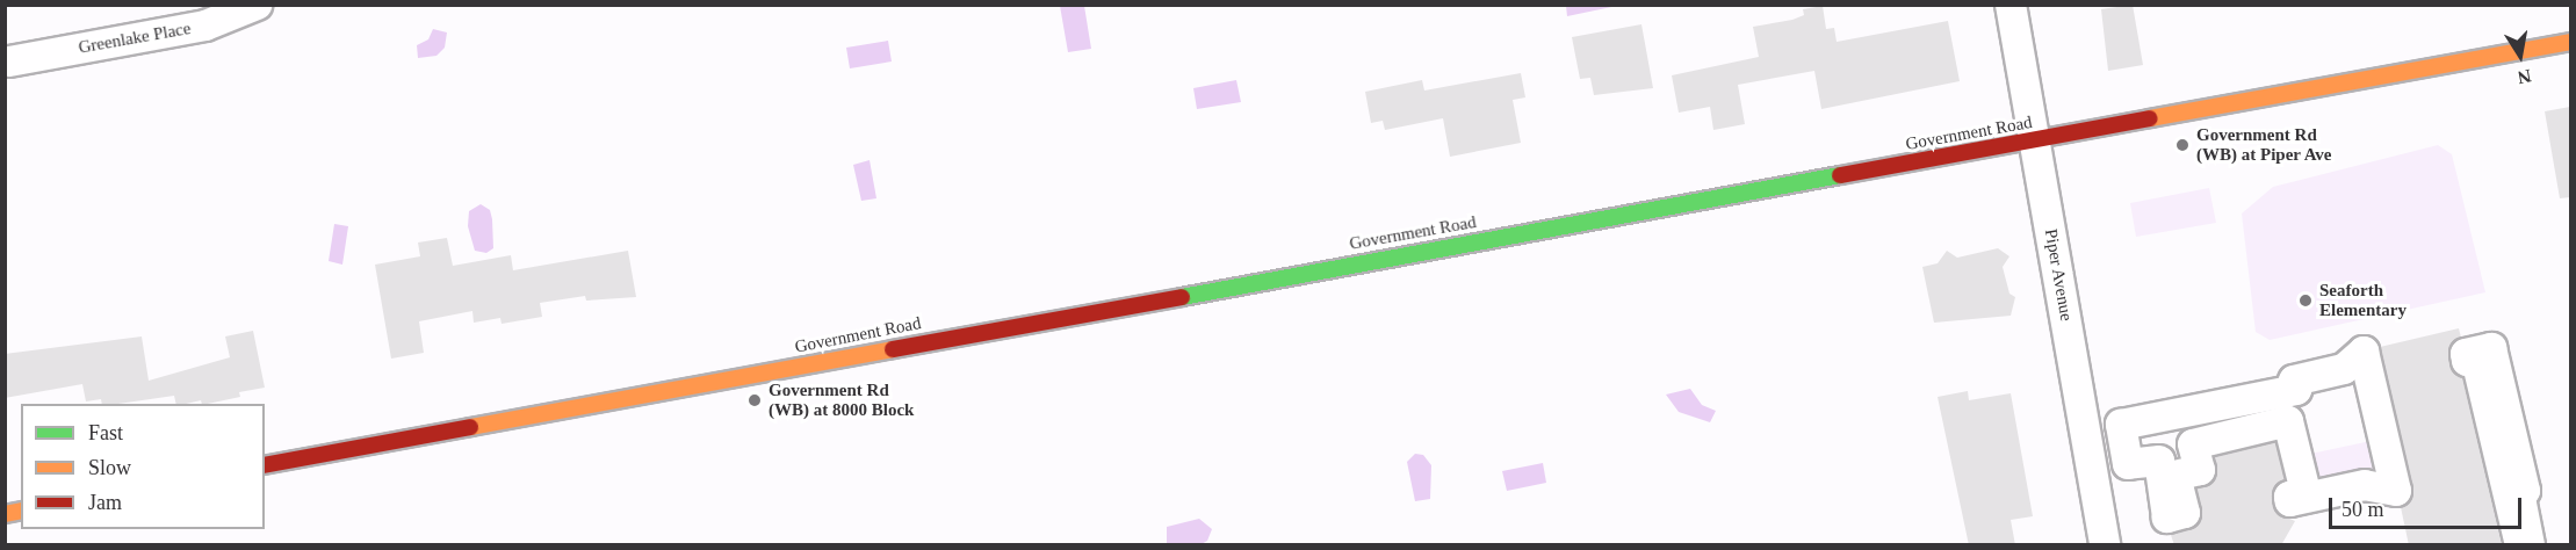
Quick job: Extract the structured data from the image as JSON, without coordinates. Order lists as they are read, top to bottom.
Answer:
{
  "streets": {
    "street": ["Greenlake Place", "Government Road", "Piper Avenue"]
  },
  "crossings": [
    ["Government Road", "Piper Avenue"]
  ],
  "places": ["Government Rd (WB) at Piper Ave", "Seaforth Elementary", "Government Rd (WB) at 8000 Block"],
  "legend": ["Fast", "Slow", "Jam"],
  "scale_bar": "50 m",
  "north": "bottom"
}
